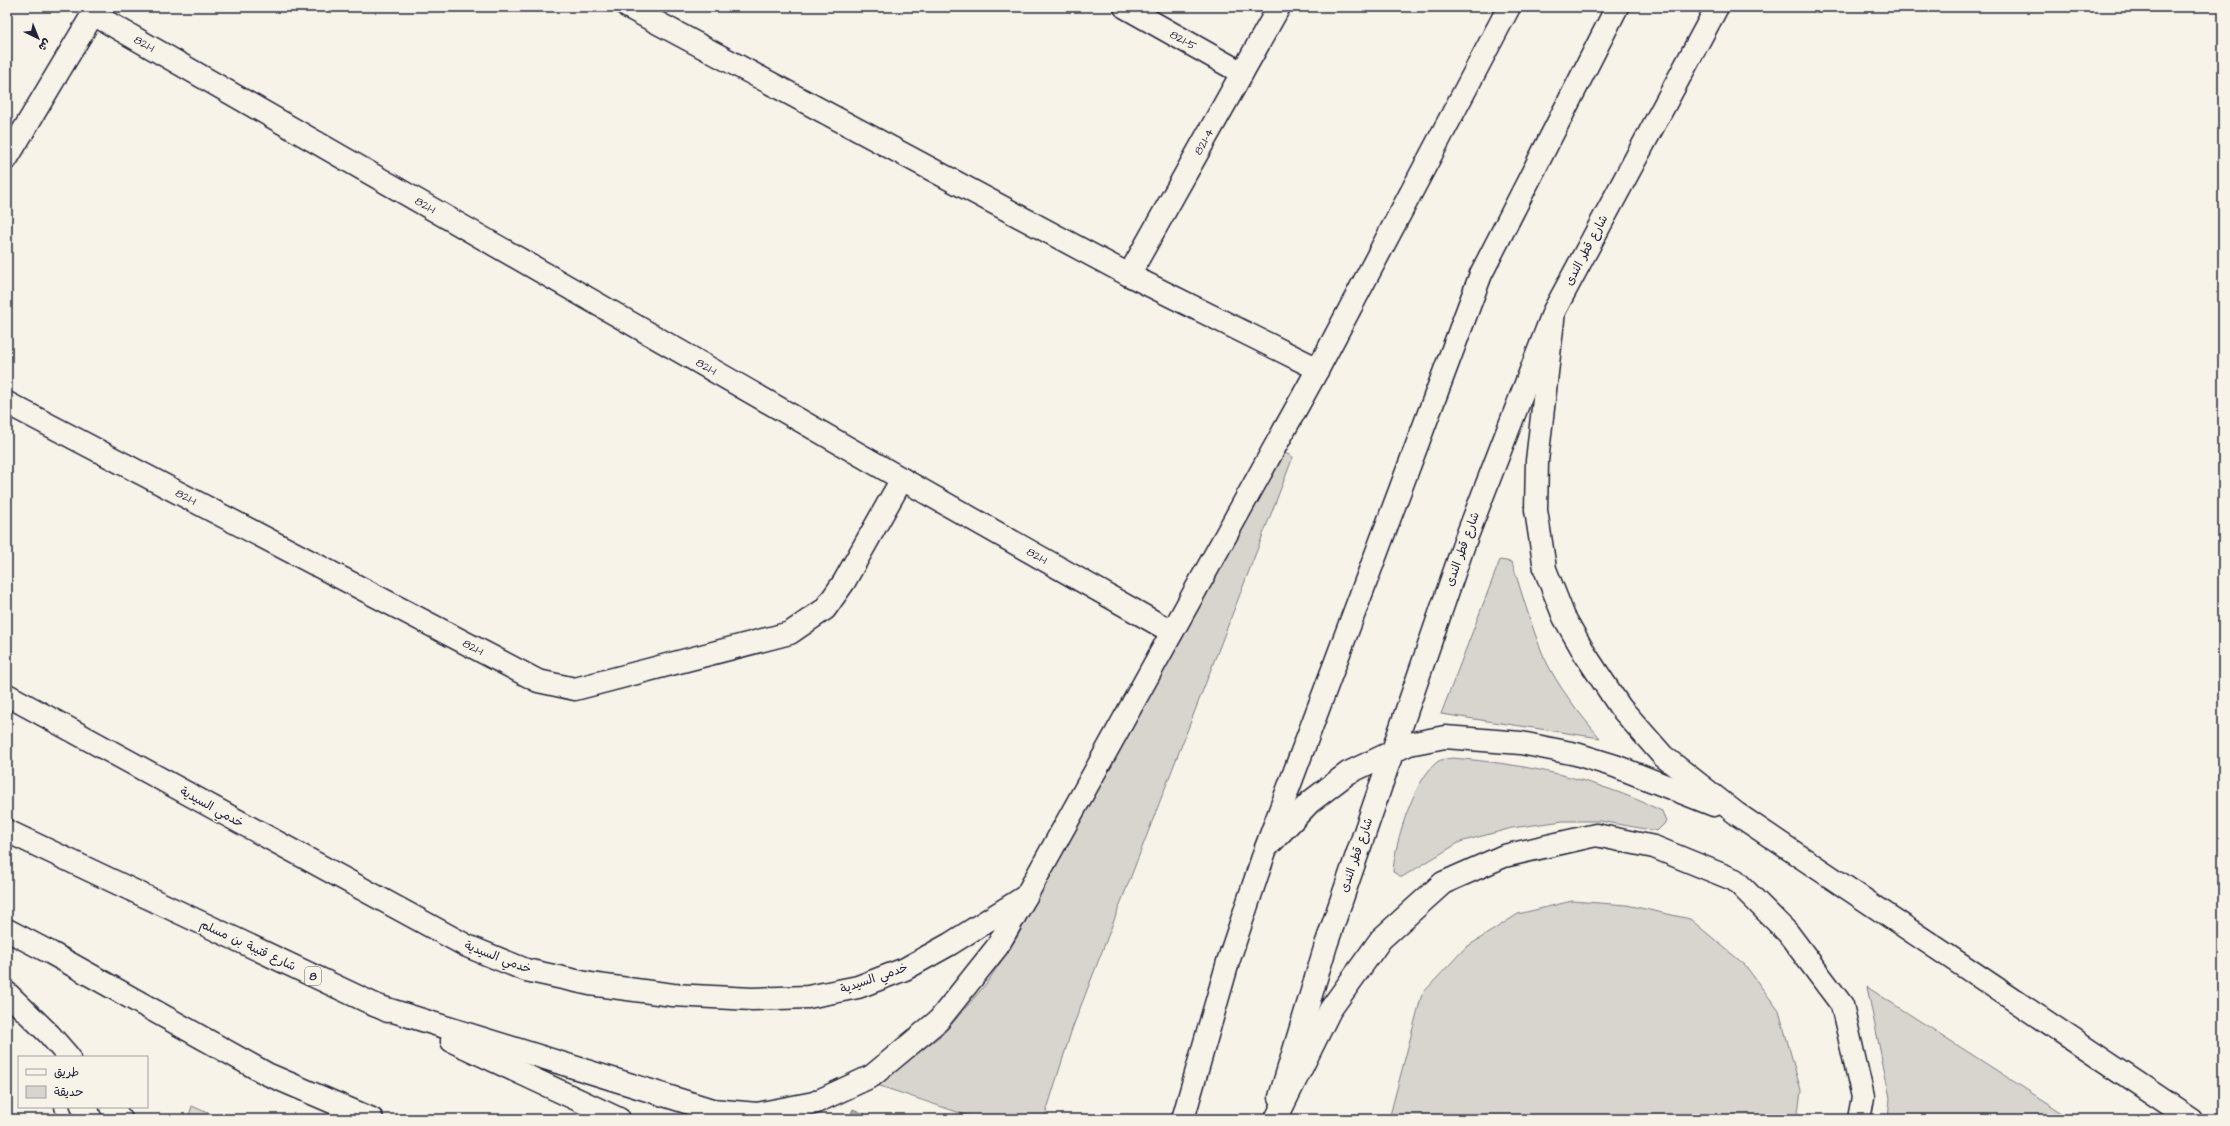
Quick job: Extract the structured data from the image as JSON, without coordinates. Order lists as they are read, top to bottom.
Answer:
{
  "streets": {
    "main road": [
      "821-5",
      "821-1",
      "821-4",
      "شارع قطر الندى",
      "خدمي السيدية",
      "شارع قتيبة بن مسلم",
      "8"
    ]
  },
  "crossings": [
    ["821-5", "821-4"]
  ],
  "legend": ["طريق", "حديقة"],
  "north": "bottom right"
}
